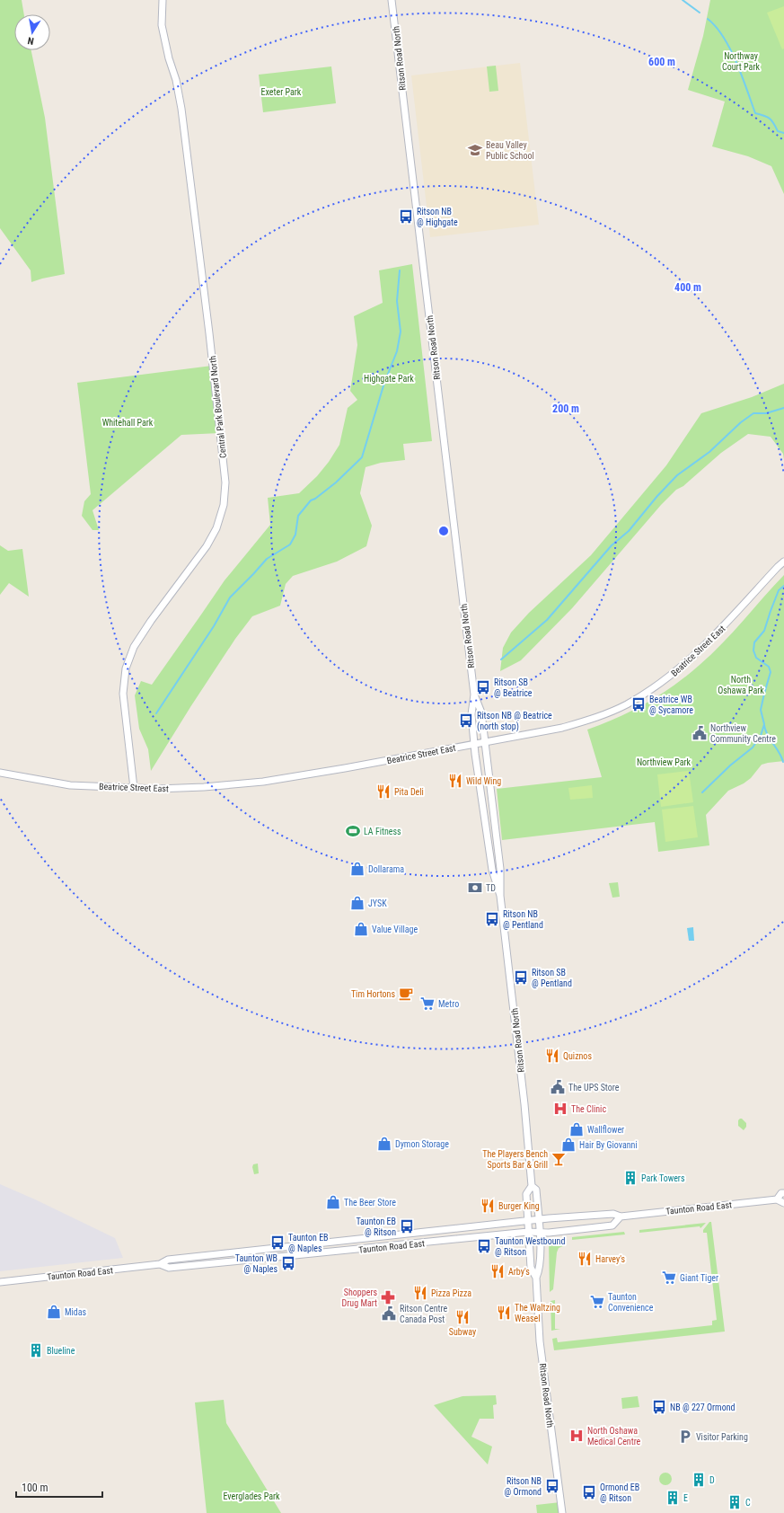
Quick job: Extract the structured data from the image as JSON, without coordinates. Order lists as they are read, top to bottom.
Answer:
{
  "streets": {
    "main road": [
      "Ritson Road North",
      "Central Park Boulevard North",
      "Beatrice Street East",
      "Taunton Road East"
    ]
  },
  "crossings": [
    ["Ritson Road North", "Beatrice Street East"],
    ["Ritson Road North", "Taunton Road East"],
    ["Central Park Boulevard North", "Beatrice Street East"]
  ],
  "parks": [
    "Northway Court Park",
    "Exeter Park",
    "Highgate Park",
    "Whitehall Park",
    "North Oshawa Park",
    "Northview Park",
    "Everglades Park"
  ],
  "places": {
    "school or university": ["Beau Valley Public School"],
    "bus stop": [
      "Ritson NB @ Highgate",
      "Ritson SB @ Beatrice",
      "Beatrice WB @ Sycamore",
      "Ritson NB @ Beatrice (north stop)",
      "Ritson NB @ Pentland",
      "Ritson SB @ Pentland",
      "Taunton EB @ Ritson",
      "Taunton EB @ Naples",
      "Taunton Westbound @ Ritson",
      "Taunton WB @ Naples",
      "NB @ 227 Ormond",
      "Ritson NB @ Ormond",
      "Ormond EB @ Ritson"
    ],
    "public building": ["Northview Community Centre", "The UPS Store", "Ritson Centre Canada Post"],
    "restaurant": [
      "Wild Wing",
      "Pita Deli",
      "Quiznos",
      "Burger King",
      "Harvey's",
      "Arby's",
      "Pizza Pizza",
      "The Waltzing Weasel",
      "Subway"
    ],
    "sports": ["LA Fitness"],
    "shop": [
      "Dollarama",
      "JYSK",
      "Value Village",
      "Wallflower",
      "Dymon Storage",
      "Hair By Giovanni",
      "The Beer Store",
      "Midas"
    ],
    "bank": ["TD"],
    "cafe": ["Tim Hortons"],
    "supermarket": ["Metro", "Giant Tiger", "Taunton Convenience"],
    "hospital": ["The Clinic", "North Oshawa Medical Centre"],
    "bar": ["The Players Bench Sports Bar & Grill"],
    "building": [
      "Park Towers",
      "Blueline",
      "D",
      "E",
      "C"
    ],
    "pharmacy": ["Shoppers Drug Mart"],
    "parking": ["Visitor Parking"]
  },
  "scale_bar": "100 m",
  "north": "bottom",
  "rings": ["600 m", "400 m", "200 m"]
}
